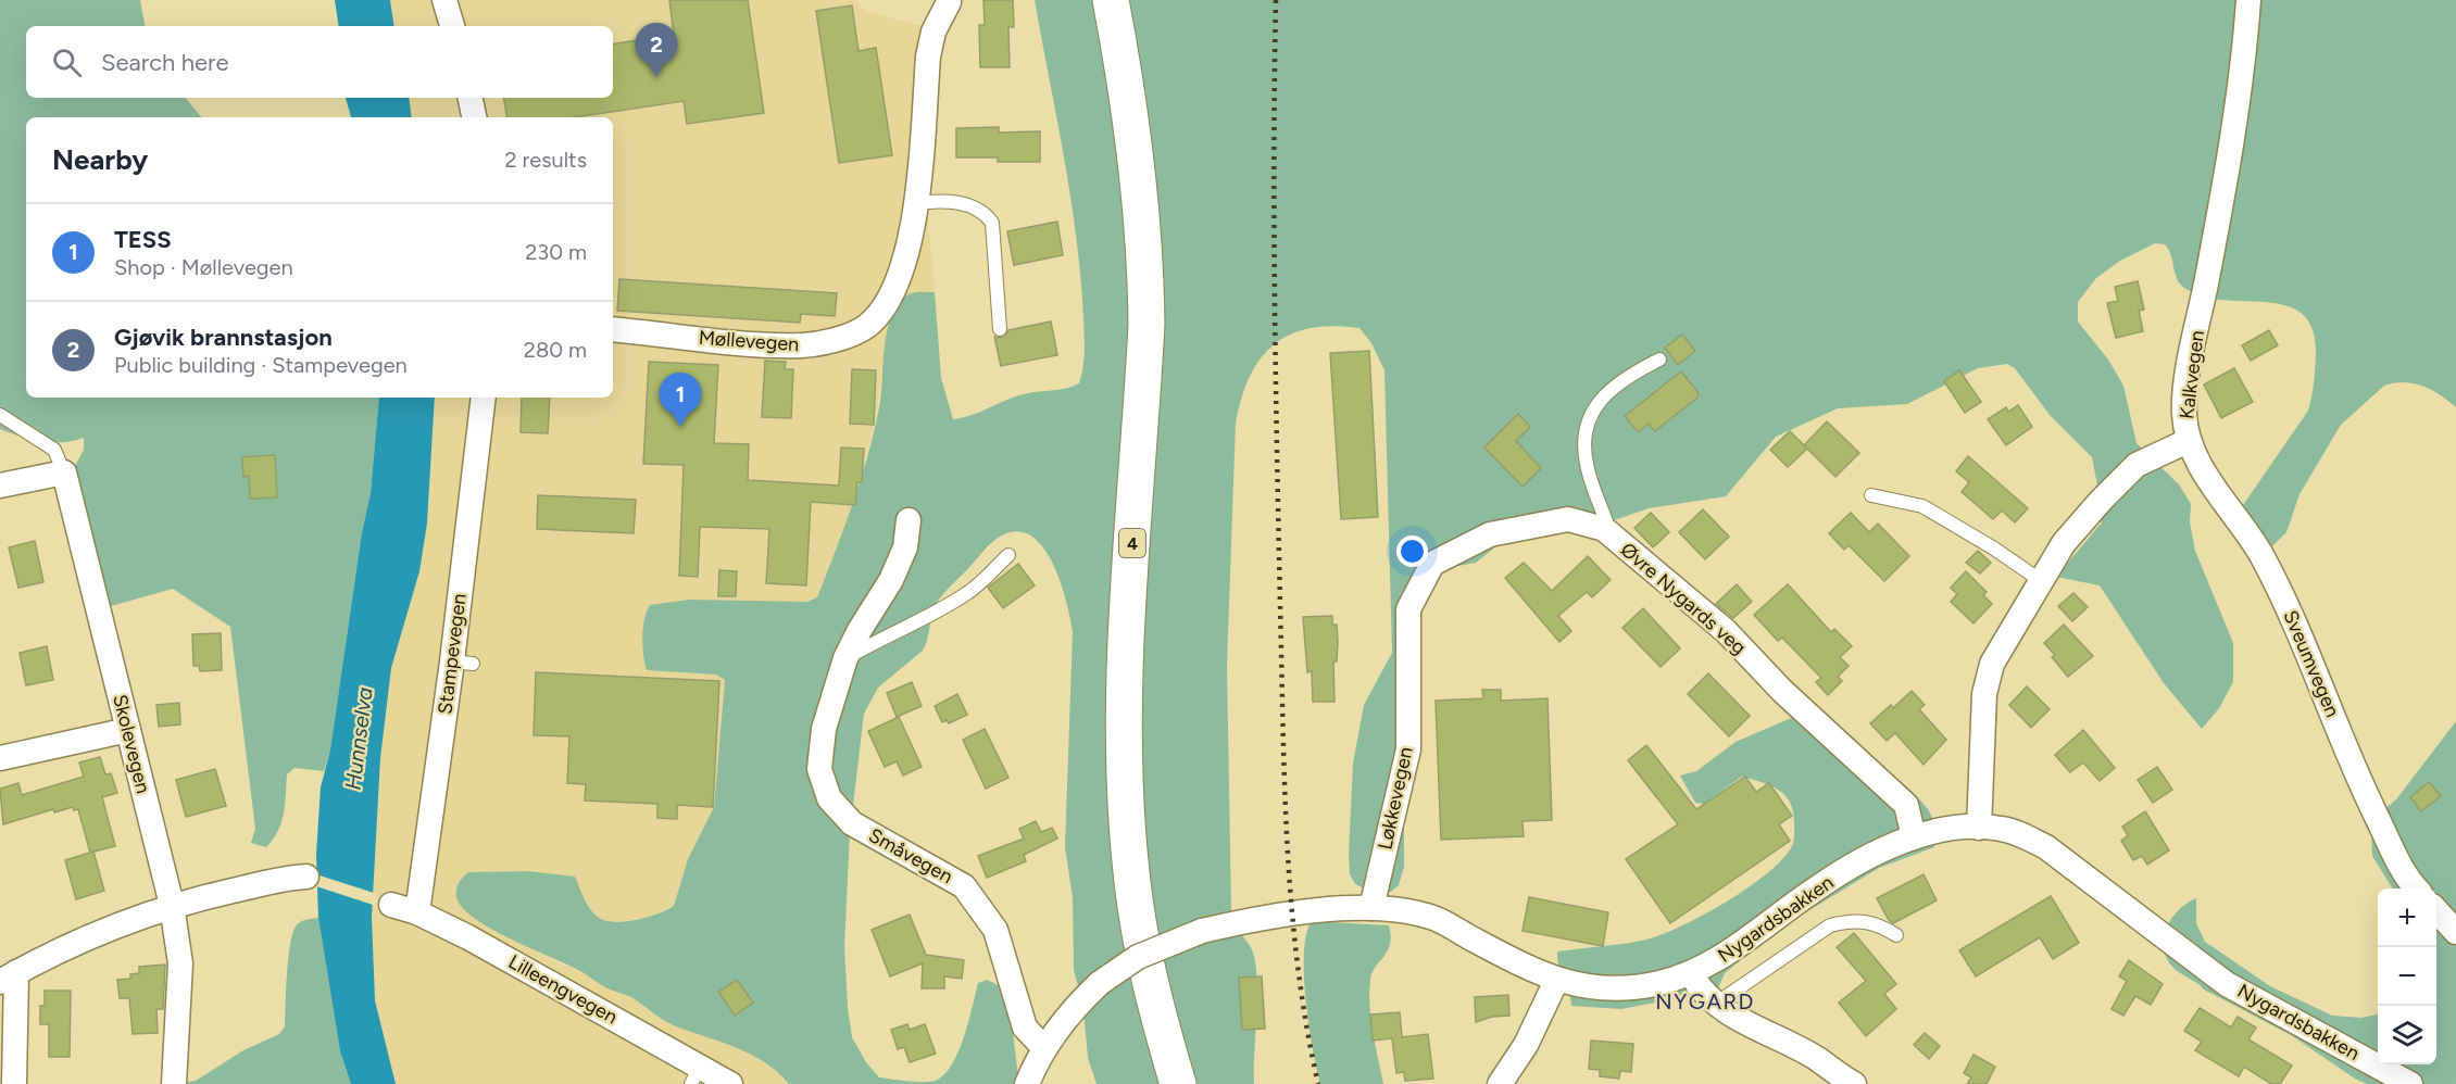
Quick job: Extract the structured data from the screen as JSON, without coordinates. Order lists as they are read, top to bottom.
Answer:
{
  "streets": {
    "highway": ["4"],
    "street": [
      "Møllevegen",
      "Kalkvegen",
      "Øvre Nygards veg",
      "Stampevegen",
      "Sveumvegen",
      "Skolevegen",
      "Løkkevegen",
      "Småvegen",
      "Nygardsbakken",
      "Lilleengvegen"
    ]
  },
  "crossings": [
    ["Kalkvegen", "Sveumvegen"],
    ["Kalkvegen", "Nygardsbakken"],
    ["Øvre Nygards veg", "Løkkevegen"],
    ["Øvre Nygards veg", "Nygardsbakken"],
    ["Stampevegen", "Lilleengvegen"],
    ["Løkkevegen", "Nygardsbakken"],
    ["Småvegen", "Nygardsbakken"]
  ],
  "districts": ["NYGARD"],
  "water": ["Hunnselva"],
  "page": {
    "pins": ["2", "1"],
    "search": "Search here",
    "heading": ["Nearby", "2 results"],
    "list": [
      {
        "mark": "1",
        "name": "TESS",
        "note": "Shop · Møllevegen",
        "value": "230 m"
      },
      {
        "mark": "2",
        "name": "Gjøvik brannstasjon",
        "note": "Public building · Stampevegen",
        "value": "280 m"
      }
    ],
    "map_buttons": ["+", "−"]
  }
}
